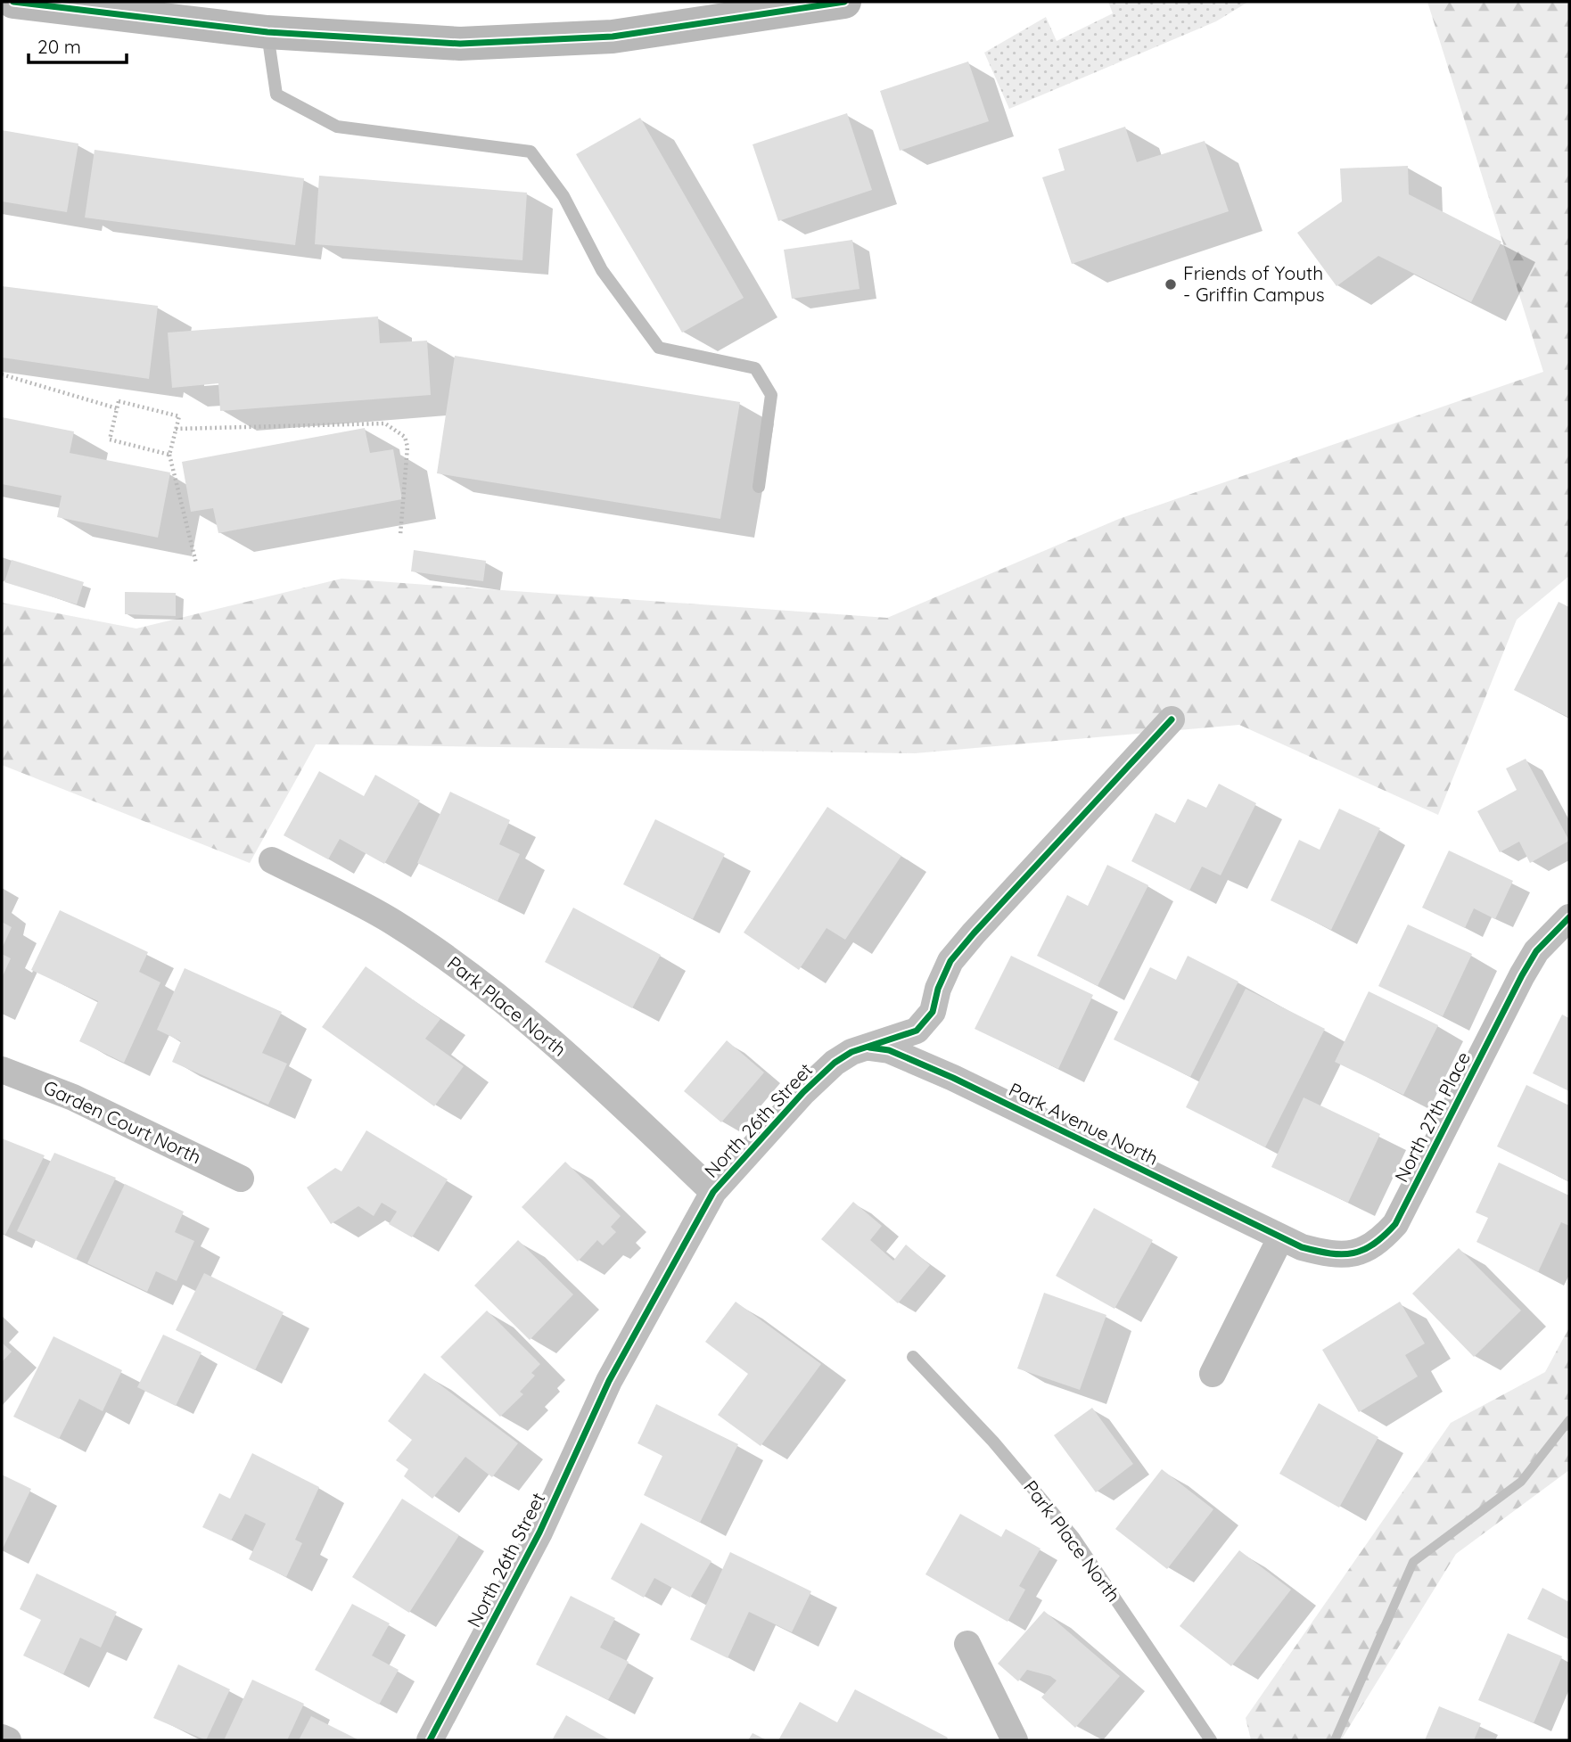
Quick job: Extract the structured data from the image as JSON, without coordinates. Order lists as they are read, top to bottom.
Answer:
{
  "streets": {
    "street": [
      "Park Place North",
      "North 27th Place",
      "North 26th Street",
      "Garden Court North",
      "Park Avenue North"
    ]
  },
  "crossings": [
    ["Park Place North", "North 26th Street"],
    ["North 27th Place", "Park Avenue North"],
    ["North 26th Street", "Park Avenue North"]
  ],
  "places": ["Friends of Youth - Griffin Campus"],
  "scale_bar": "20 m"
}
